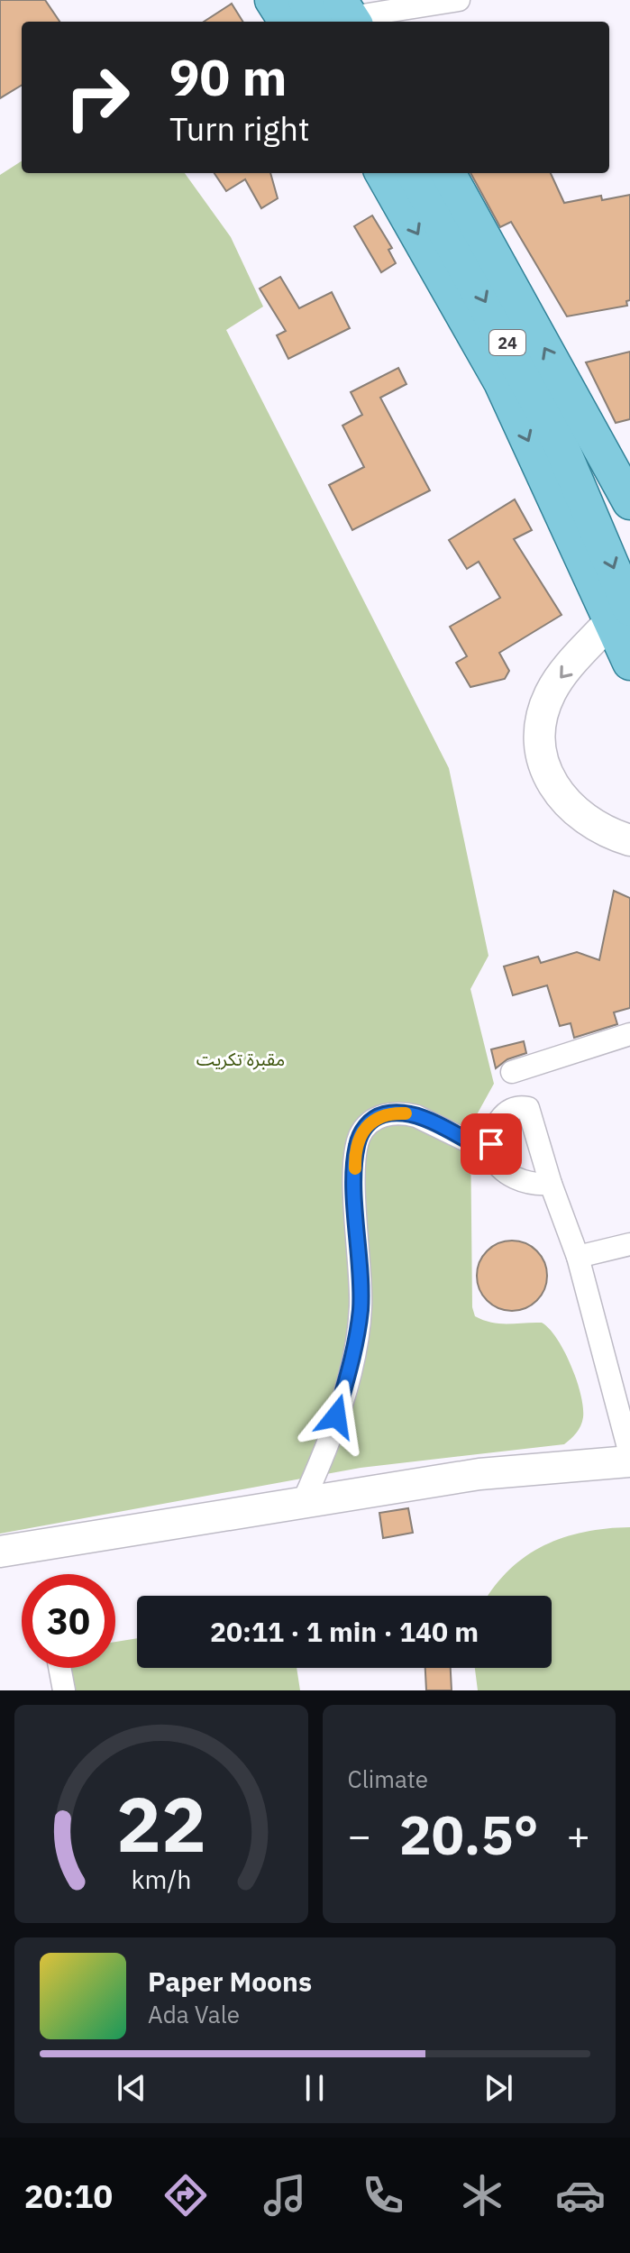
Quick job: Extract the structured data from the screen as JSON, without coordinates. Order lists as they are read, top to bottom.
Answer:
{
  "streets": {
    "main road": ["24"]
  },
  "parks": ["مقبرة تكريت"],
  "page": {
    "turn": ["90 m", "Turn right"],
    "limit": "30",
    "trip": "20:11 · 1 min · 140 m",
    "tile": "Climate",
    "heat": ["−", "20.5°", "+"],
    "song": ["Paper Moons", "Ada Vale"],
    "tabs": "20:10",
    "gauge": ["22", "km/h"]
  }
}
